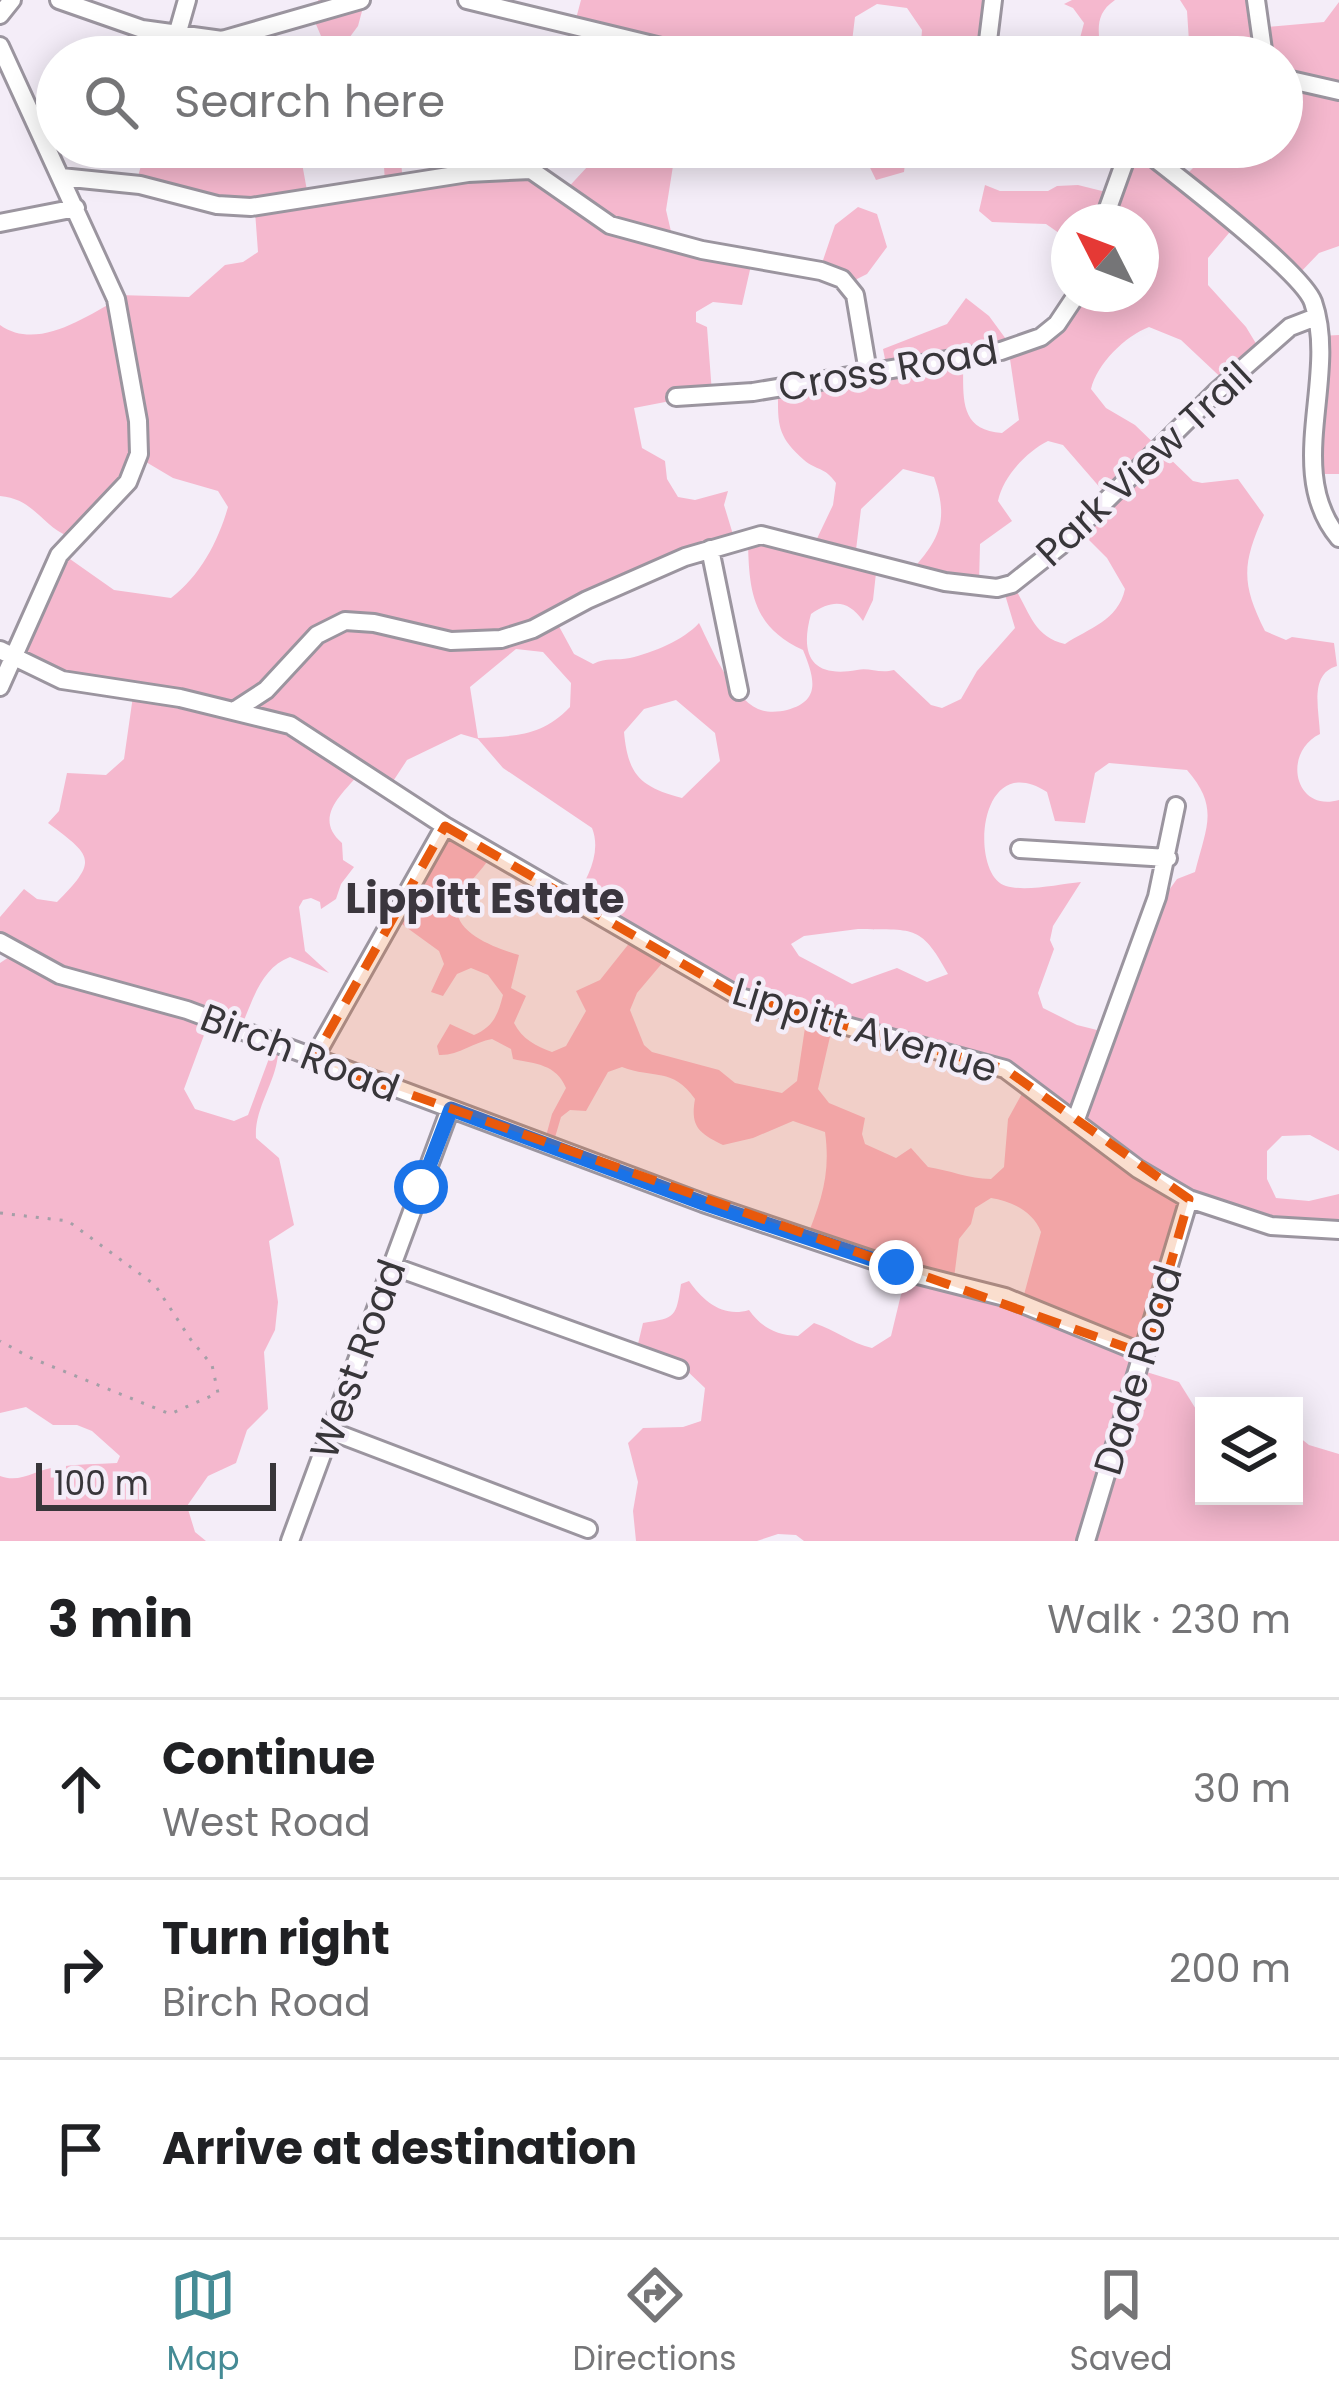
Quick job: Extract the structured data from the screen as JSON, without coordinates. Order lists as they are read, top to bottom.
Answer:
{
  "streets": {
    "street": [
      "Cross Road",
      "Park View Trail",
      "Lippitt Avenue",
      "Birch Road",
      "West Road",
      "Dade Road"
    ]
  },
  "crossings": [
    ["Park View Trail", "Lippitt Avenue"],
    ["Lippitt Avenue", "Dade Road"],
    ["Birch Road", "West Road"],
    ["Birch Road", "Dade Road"]
  ],
  "districts": ["Lippitt Estate"],
  "scale_bar": "100 m",
  "north": "top left",
  "page": {
    "search": "Search here",
    "scale": "100 m",
    "heading": ["3 min", "Walk · 230 m"],
    "list": [
      ["Continue", "West Road", "30 m"],
      ["Turn right", "Birch Road", "200 m"],
      "Arrive at destination"
    ],
    "nav": ["Map", "Directions", "Saved"]
  }
}
